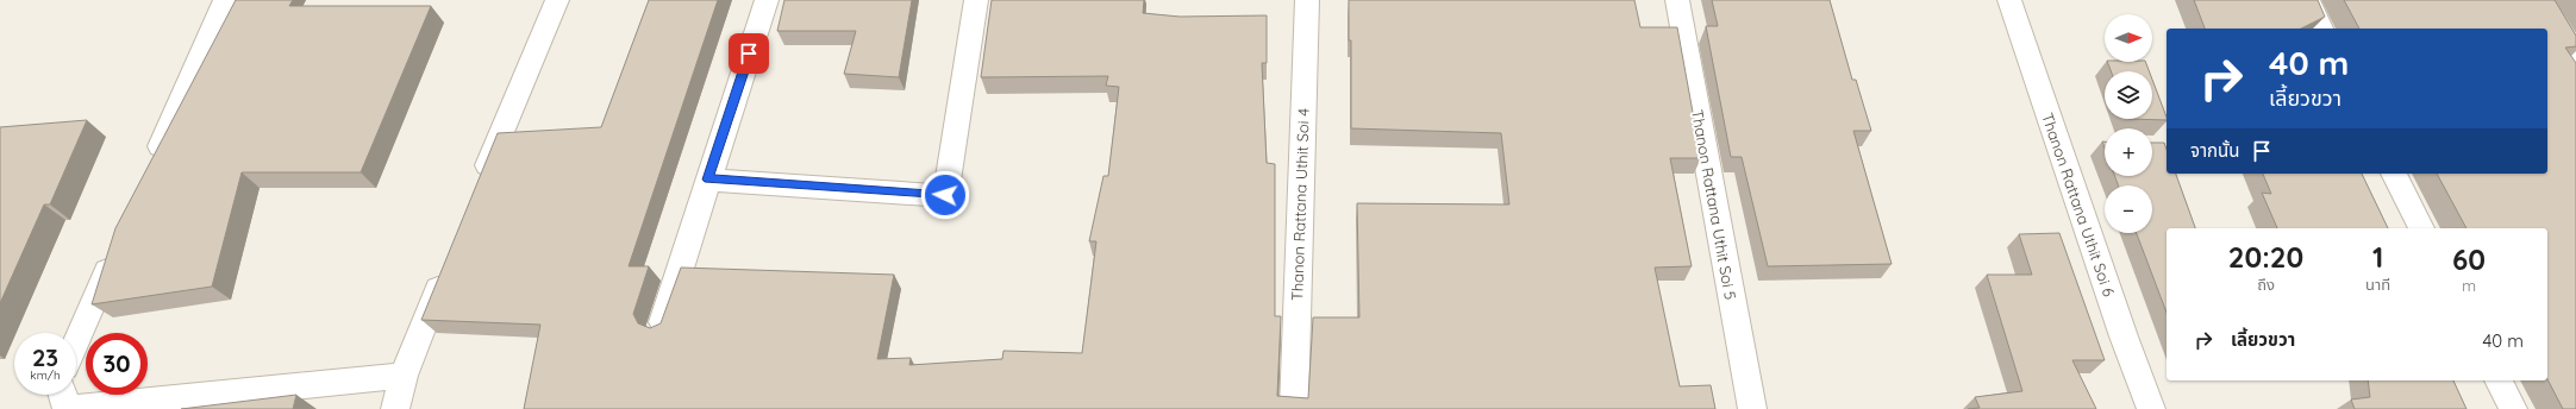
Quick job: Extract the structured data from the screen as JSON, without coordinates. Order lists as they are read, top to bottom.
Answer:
{
  "streets": {
    "street": ["Thanon Rattana Uthit Soi 4", "Thanon Rattana Uthit Soi 5", "Thanon Rattana Uthit Soi 6"]
  },
  "north": "right",
  "page": {
    "map_buttons": ["+", "−"],
    "turn": ["40 m", "เลี้ยวขวา"],
    "then": "จากนั้น",
    "eta": [
      "20:20",
      "ถึง",
      "1",
      "นาที",
      "60",
      "m"
    ],
    "list": [
      {
        "name": "เลี้ยวขวา",
        "value": "40 m"
      }
    ],
    "speed": "23 km/h",
    "limit": "30"
  }
}
